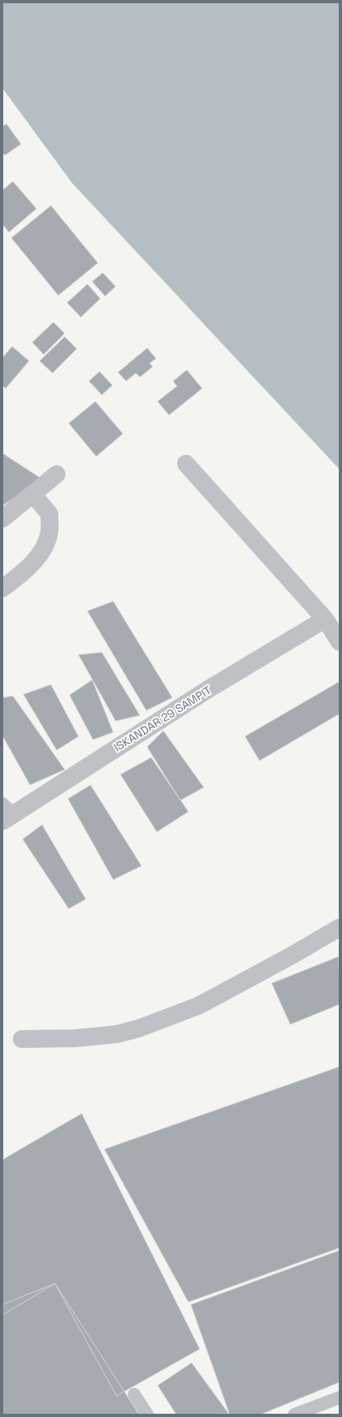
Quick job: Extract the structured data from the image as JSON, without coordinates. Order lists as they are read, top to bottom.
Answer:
{
  "streets": {
    "street": ["ISKANDAR 29 SAMPIT"]
  }
}
